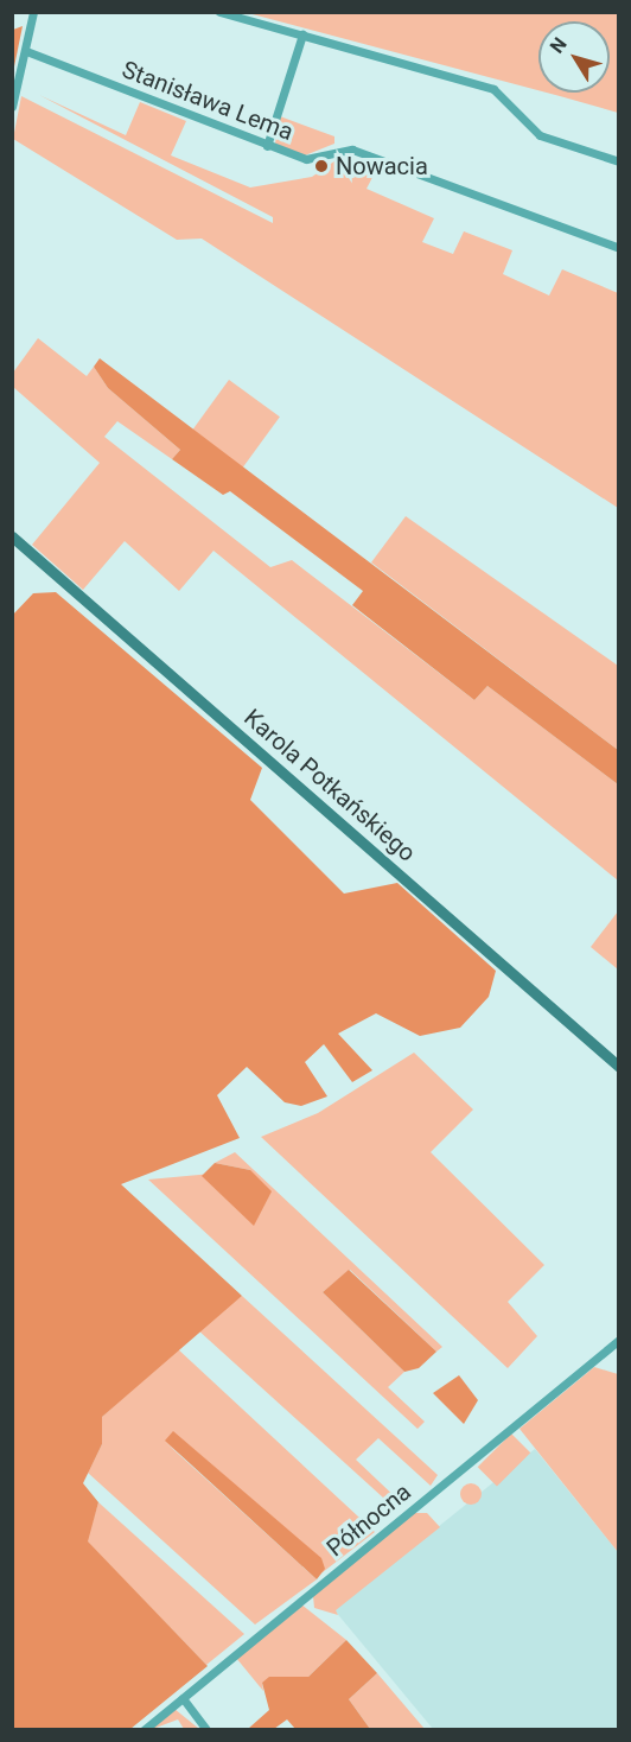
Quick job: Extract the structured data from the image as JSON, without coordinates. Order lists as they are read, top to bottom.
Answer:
{
  "streets": {
    "street": ["Stanisława Lema", "Karola Potkańskiego", "Północna"]
  },
  "places": ["Nowacia"],
  "north": "top left"
}
